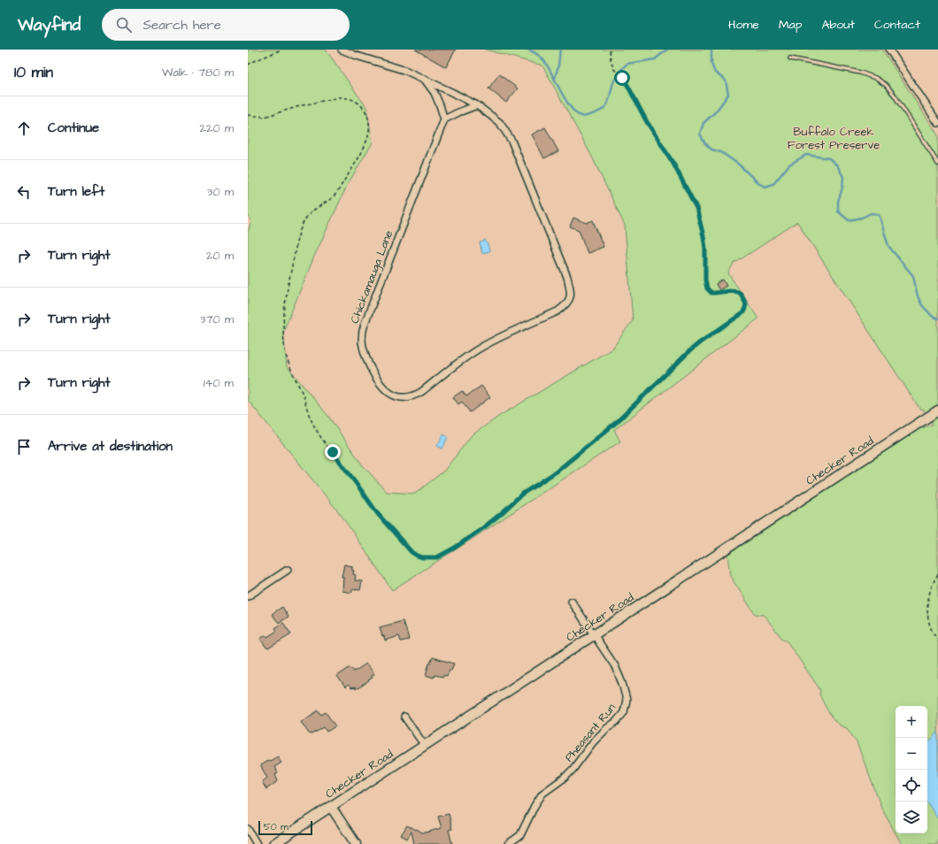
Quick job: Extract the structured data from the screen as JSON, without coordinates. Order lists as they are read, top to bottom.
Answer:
{
  "streets": {
    "street": ["Chickamauga Lane", "Checker Road", "Pheasant Run"]
  },
  "crossings": [
    ["Checker Road", "Pheasant Run"]
  ],
  "parks": ["Buffalo Creek Forest Preserve"],
  "scale_bar": "50 m",
  "page": {
    "header": "Wayfind",
    "search": "Search here",
    "nav": [
      "Home",
      "Map",
      "About",
      "Contact"
    ],
    "heading": ["10 min", "Walk · 780 m"],
    "list": [
      ["Continue", "220 m"],
      ["Turn left", "30 m"],
      ["Turn right", "20 m"],
      ["Turn right", "370 m"],
      ["Turn right", "140 m"],
      "Arrive at destination"
    ],
    "map_buttons": ["+", "−"],
    "scale": "50 m"
  }
}
